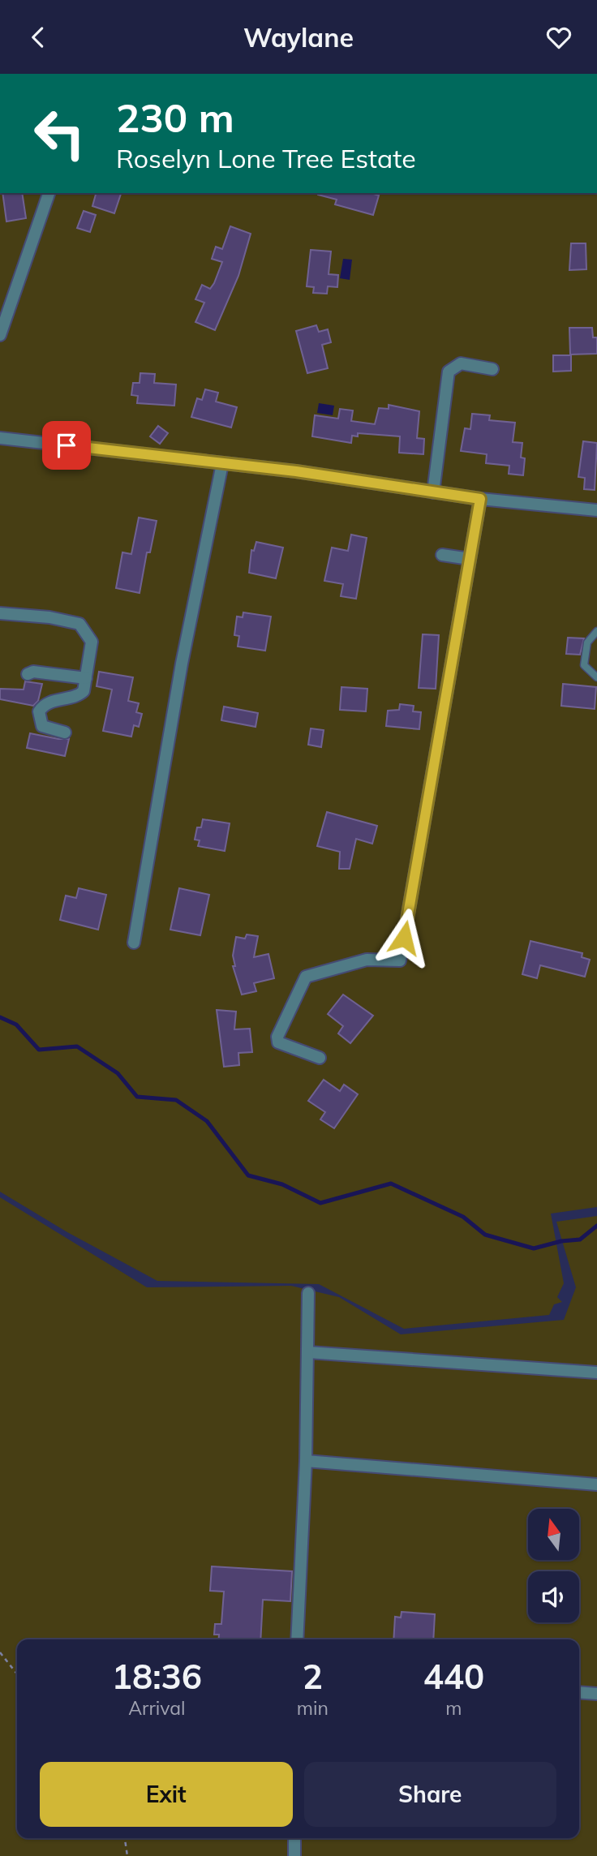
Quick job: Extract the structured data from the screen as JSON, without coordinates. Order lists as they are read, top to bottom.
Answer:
{
  "north": "top",
  "page": {
    "header": "Waylane",
    "turn": ["230 m", "Roselyn Lone Tree Estate"],
    "eta": [
      "18:36",
      "Arrival",
      "2",
      "min",
      "440",
      "m"
    ],
    "buttons": ["Exit", "Share"]
  }
}
